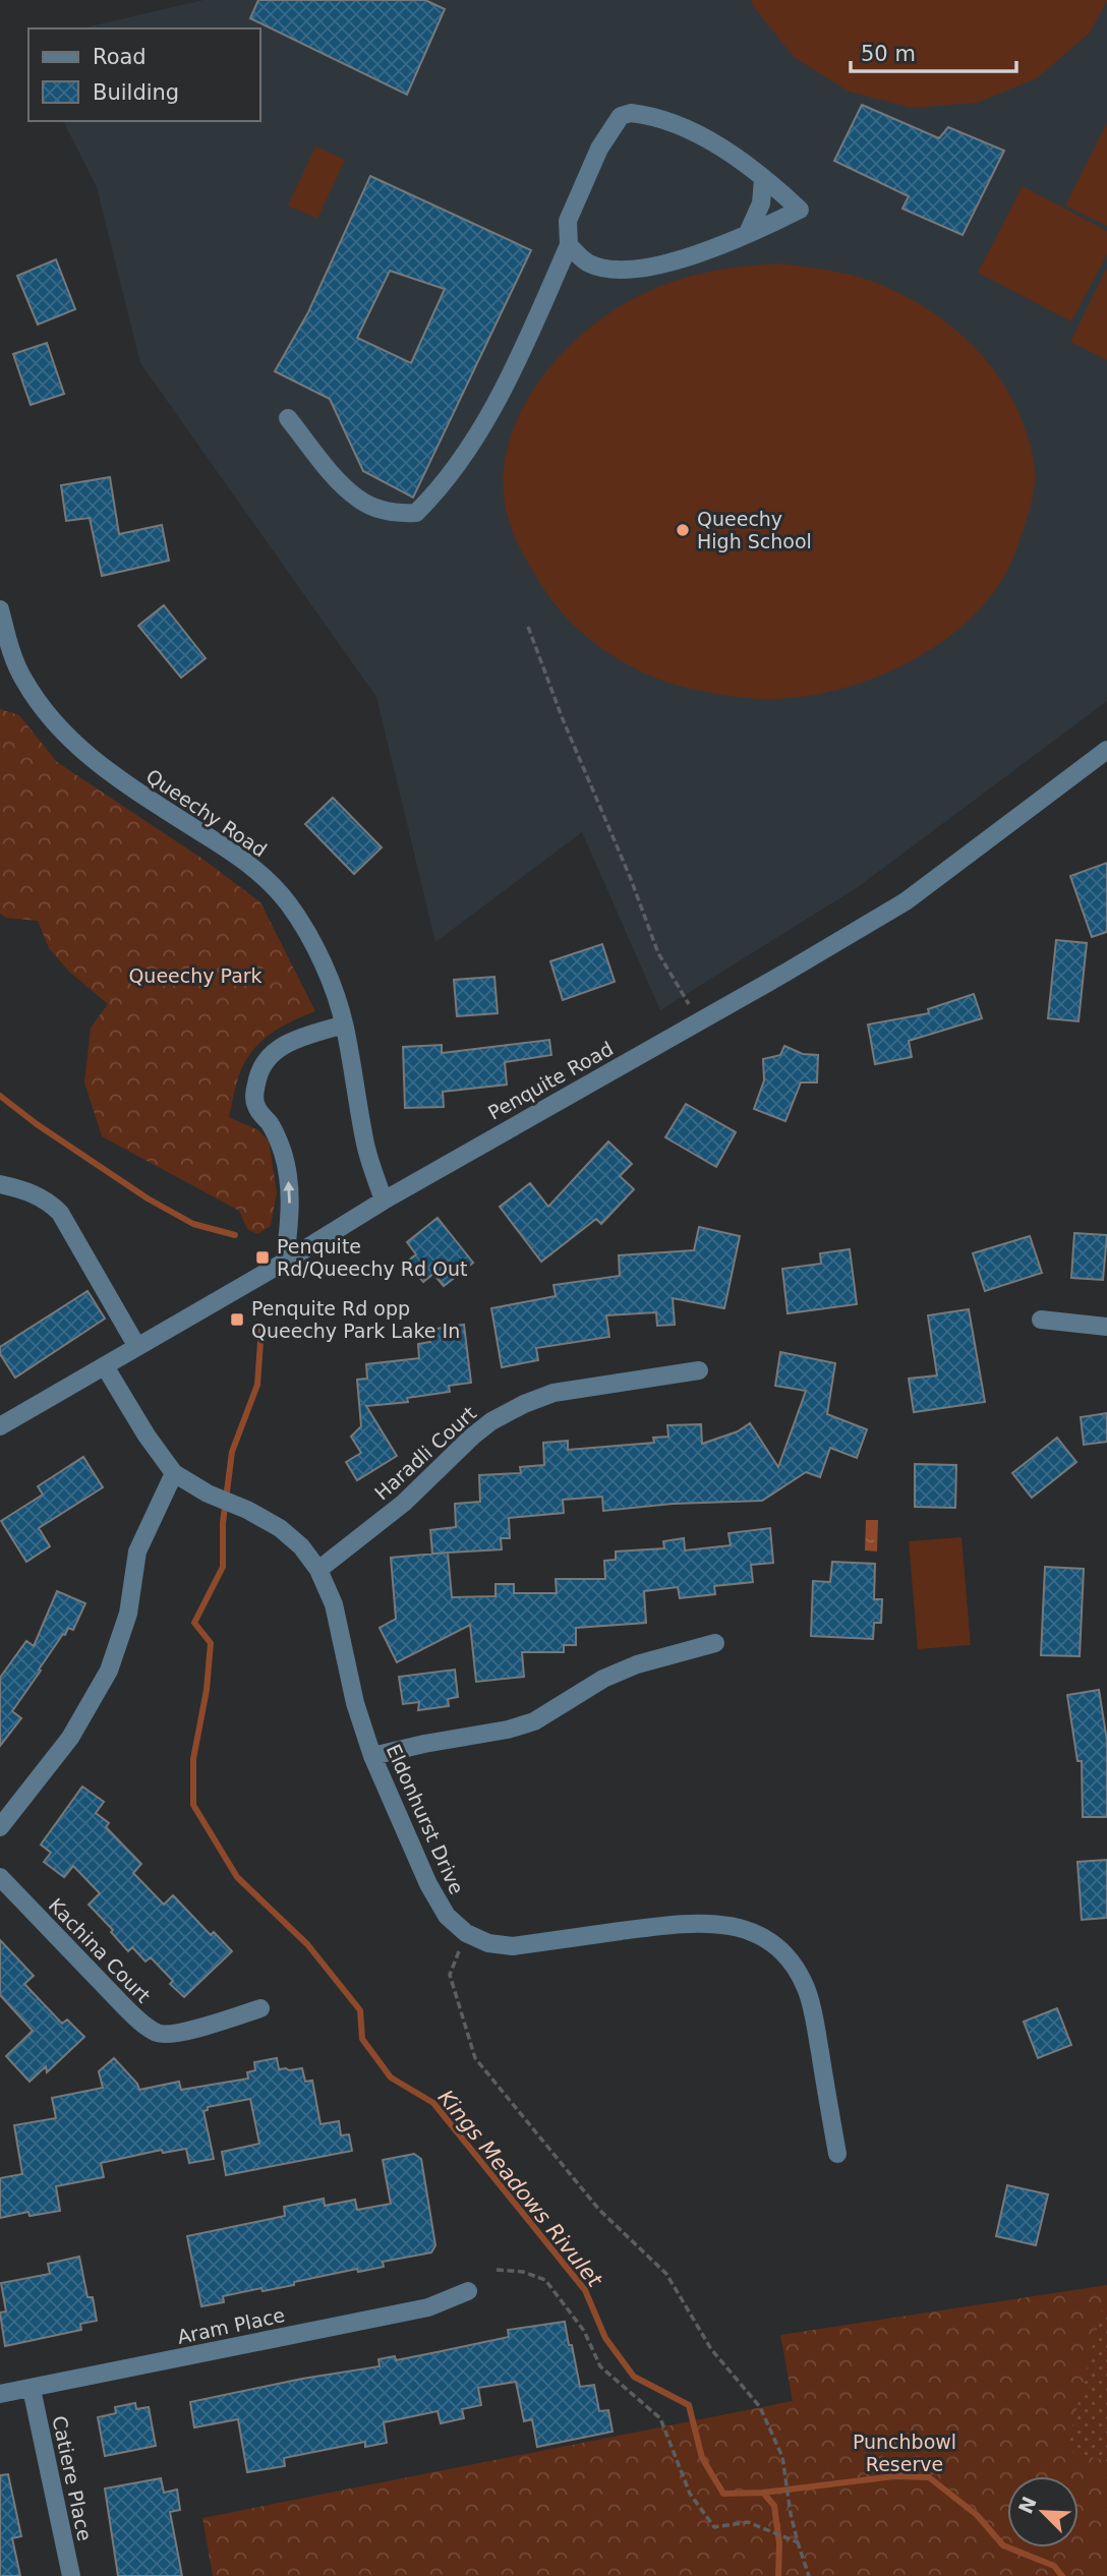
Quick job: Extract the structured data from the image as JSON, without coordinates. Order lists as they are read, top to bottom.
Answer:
{
  "streets": {
    "street": [
      "Queechy Road",
      "Penquite Road",
      "Haradli Court",
      "Eldonhurst Drive",
      "Kachina Court",
      "Aram Place",
      "Catiere Place"
    ]
  },
  "crossings": [
    ["Queechy Road", "Penquite Road"],
    ["Penquite Road", "Eldonhurst Drive"],
    ["Haradli Court", "Eldonhurst Drive"],
    ["Aram Place", "Catiere Place"]
  ],
  "water": ["Kings Meadows Rivulet"],
  "parks": ["Queechy Park", "Punchbowl Reserve"],
  "places": {
    "other": ["Queechy High School"],
    "transit": ["Penquite Rd/Queechy Rd Out", "Penquite Rd opp Queechy Park Lake In"]
  },
  "legend": ["Road", "Building"],
  "scale_bar": "50 m",
  "north": "top left"
}
